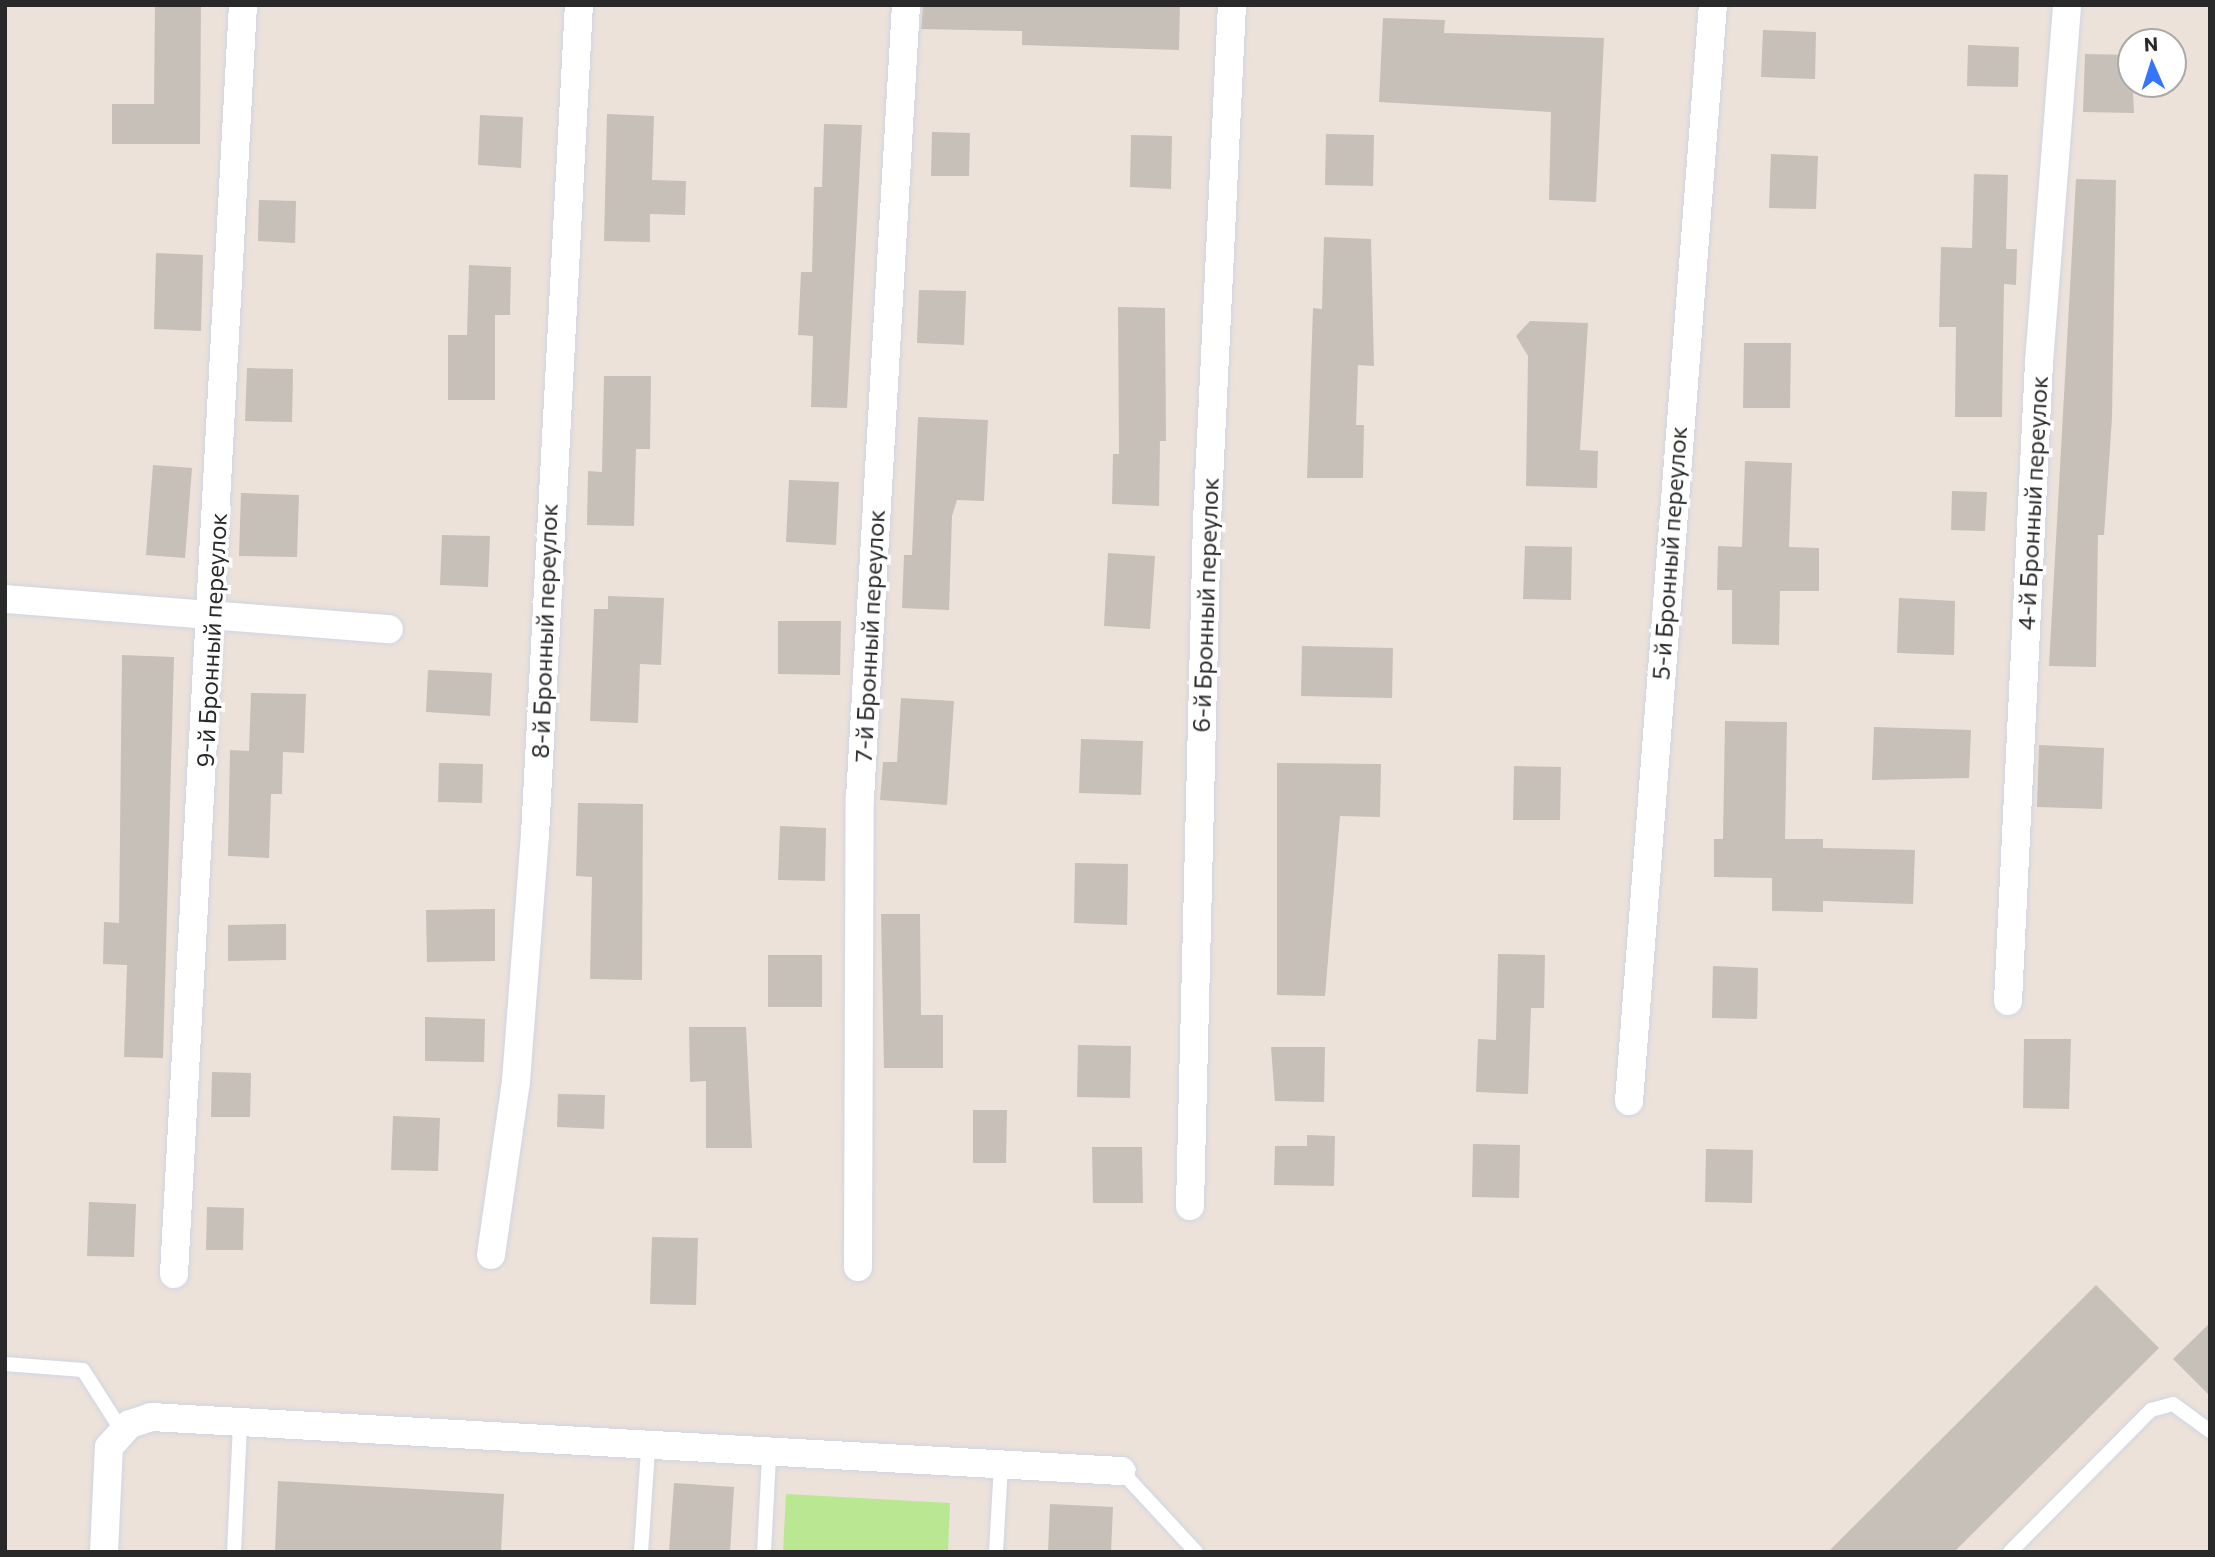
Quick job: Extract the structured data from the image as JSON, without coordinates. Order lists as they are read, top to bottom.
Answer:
{
  "streets": {
    "street": [
      "4-й Бронный переулок",
      "5-й Бронный переулок",
      "6-й Бронный переулок",
      "8-й Бронный переулок",
      "7-й Бронный переулок",
      "9-й Бронный переулок"
    ]
  },
  "north": "top"
}
